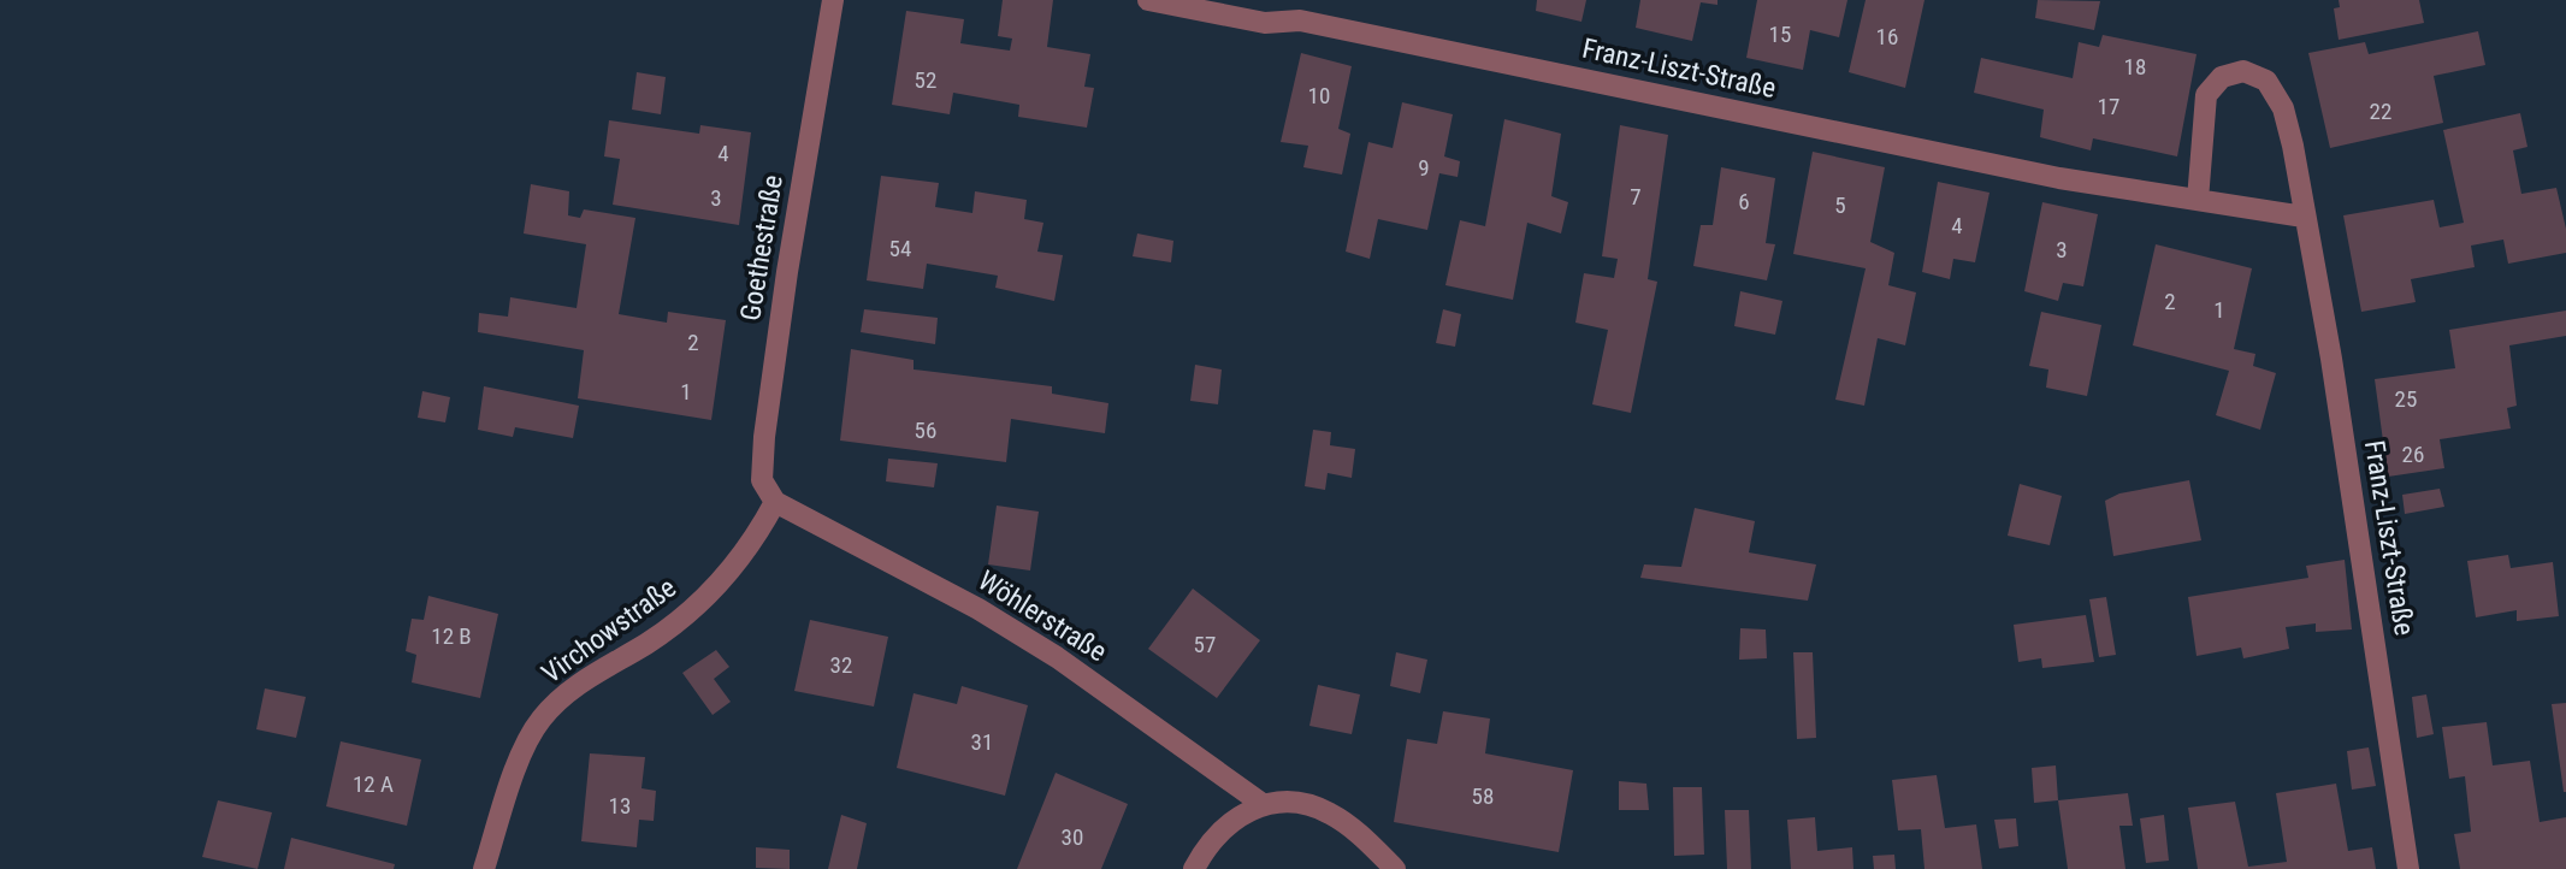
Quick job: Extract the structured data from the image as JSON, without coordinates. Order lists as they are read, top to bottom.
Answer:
{
  "streets": {
    "street": [
      "Franz-Liszt-Straße",
      "Goethestraße",
      "Wöhlerstraße",
      "Virchowstraße"
    ]
  },
  "crossings": [
    ["Goethestraße", "Wöhlerstraße"],
    ["Goethestraße", "Virchowstraße"],
    ["Wöhlerstraße", "Virchowstraße"]
  ],
  "house_numbers": [
    "15",
    "16",
    "18",
    "52",
    "10",
    "17",
    "22",
    "4",
    "9",
    "7",
    "3",
    "6",
    "5",
    "4",
    "54",
    "3",
    "2",
    "1",
    "2",
    "1",
    "25",
    "56",
    "26",
    "12 B",
    "57",
    "32",
    "31",
    "12 A",
    "58",
    "13",
    "30"
  ]
}
